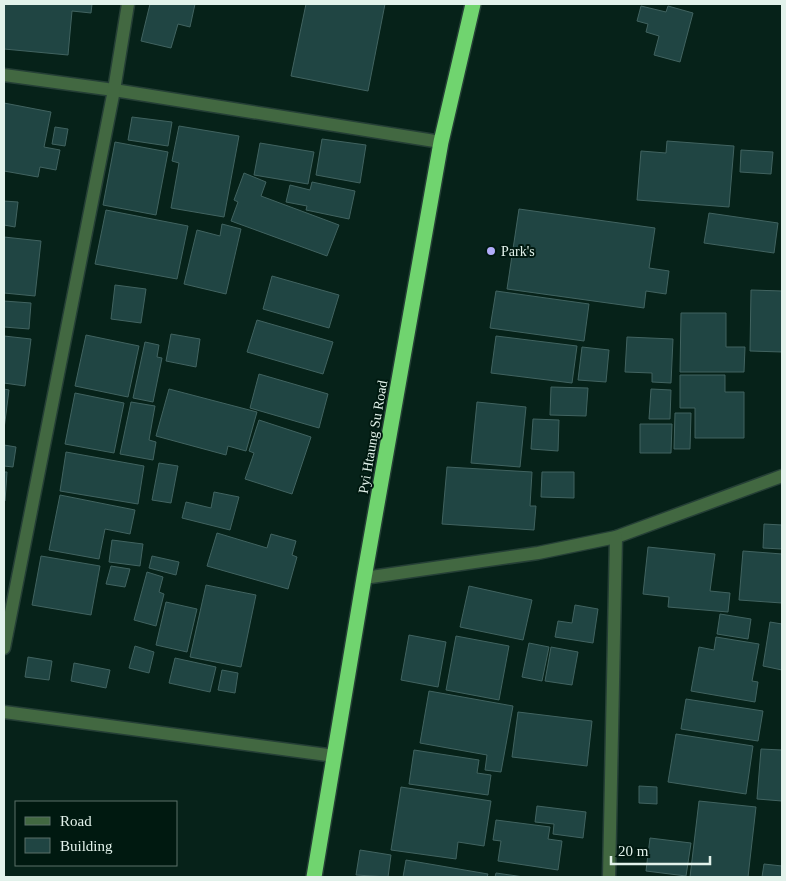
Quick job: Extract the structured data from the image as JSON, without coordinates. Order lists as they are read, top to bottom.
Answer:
{
  "streets": {
    "highway": ["Pyi Htaung Su Road"]
  },
  "places": ["Park's"],
  "legend": ["Road", "Building"],
  "scale_bar": "20 m"
}
